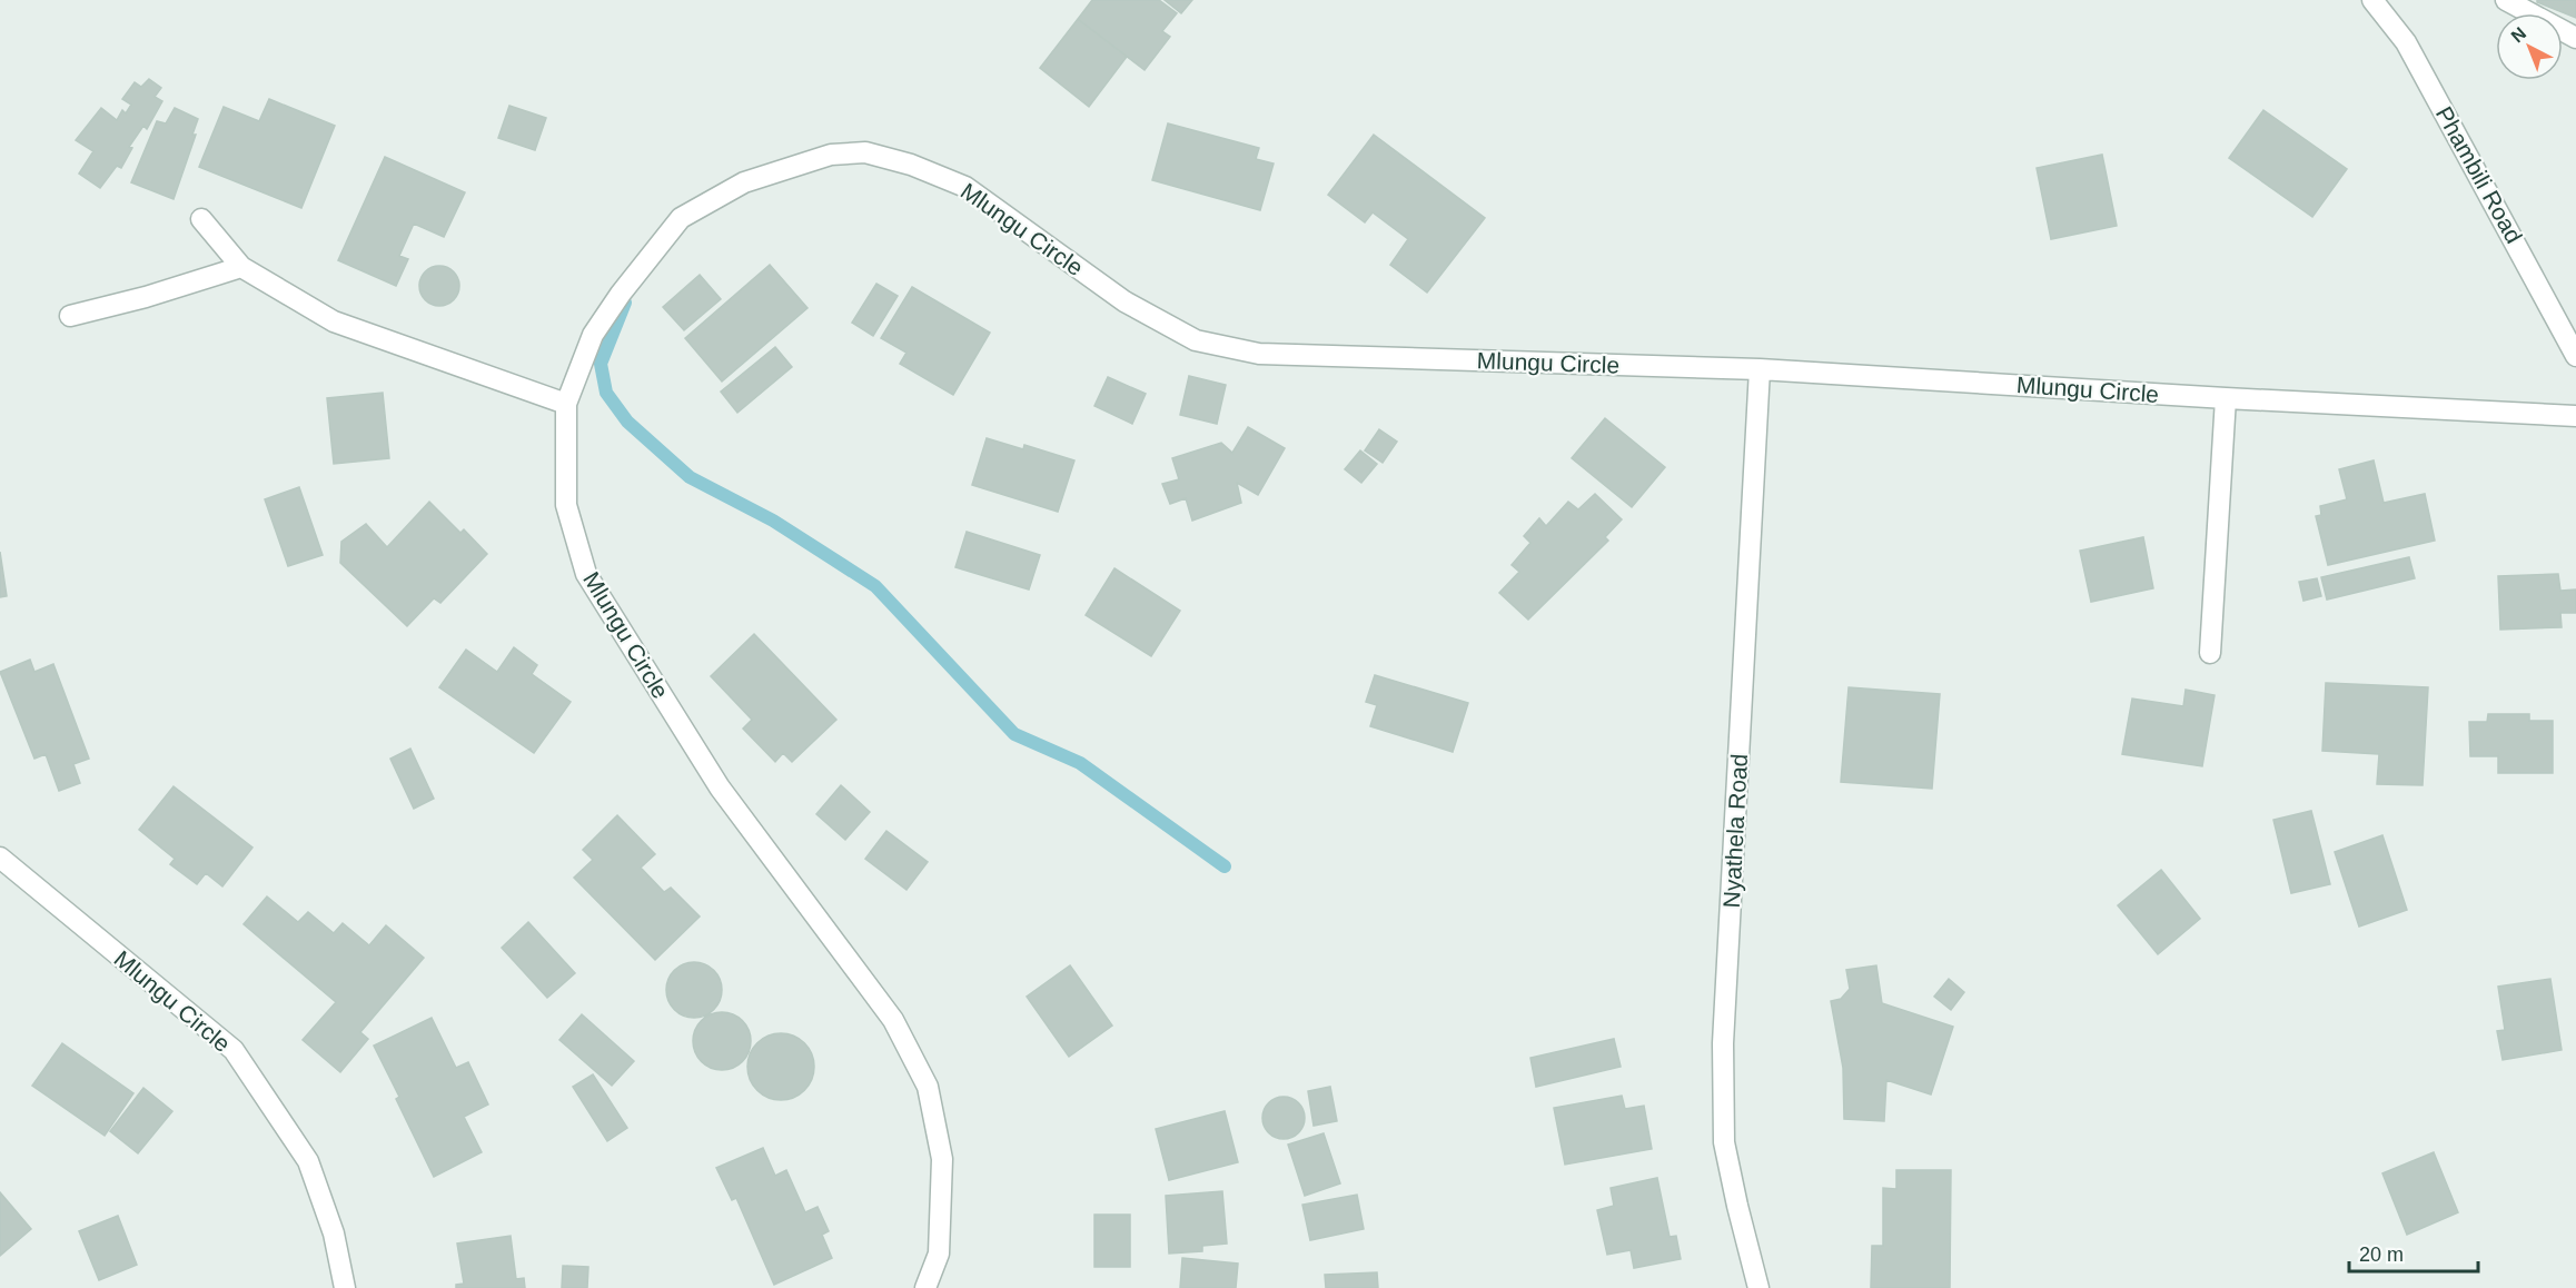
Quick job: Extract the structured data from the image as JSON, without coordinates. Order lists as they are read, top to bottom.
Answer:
{
  "streets": {
    "street": ["Phambili Road", "Mlungu Circle", "Nyathela Road"]
  },
  "crossings": [
    ["Mlungu Circle", "Nyathela Road"]
  ],
  "scale_bar": "20 m",
  "north": "top left"
}
